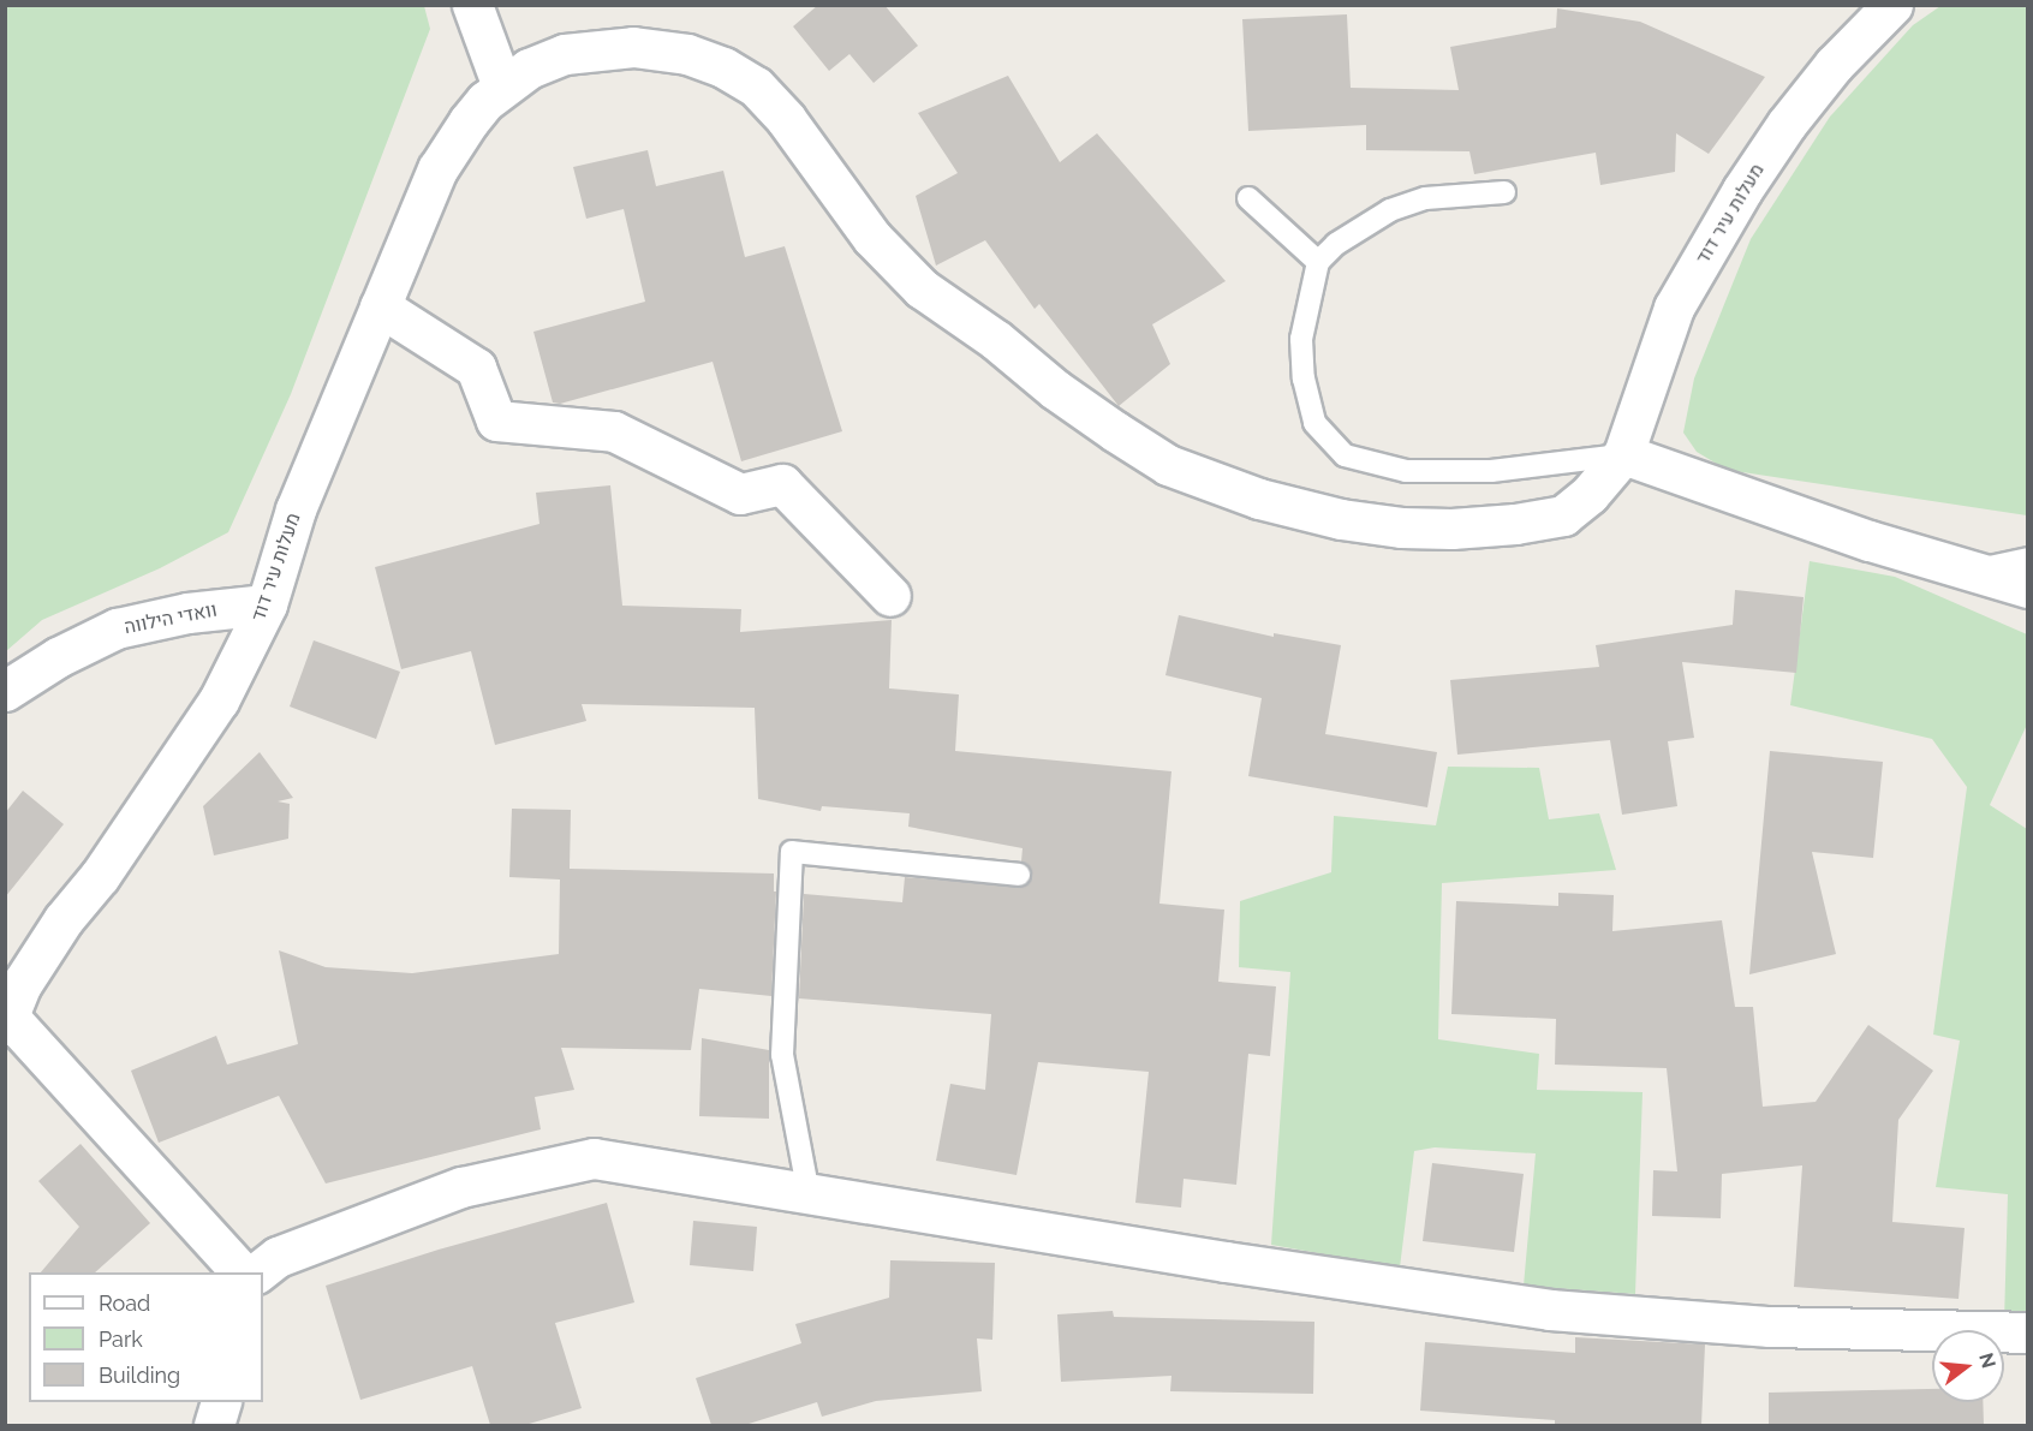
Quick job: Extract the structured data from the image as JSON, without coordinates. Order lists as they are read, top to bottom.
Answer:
{
  "streets": {
    "street": ["מעלות עיר דוד", "וואדי הילווה"]
  },
  "crossings": [
    ["מעלות עיר דוד", "וואדי הילווה"]
  ],
  "legend": ["Road", "Park", "Building"],
  "north": "right"
}
